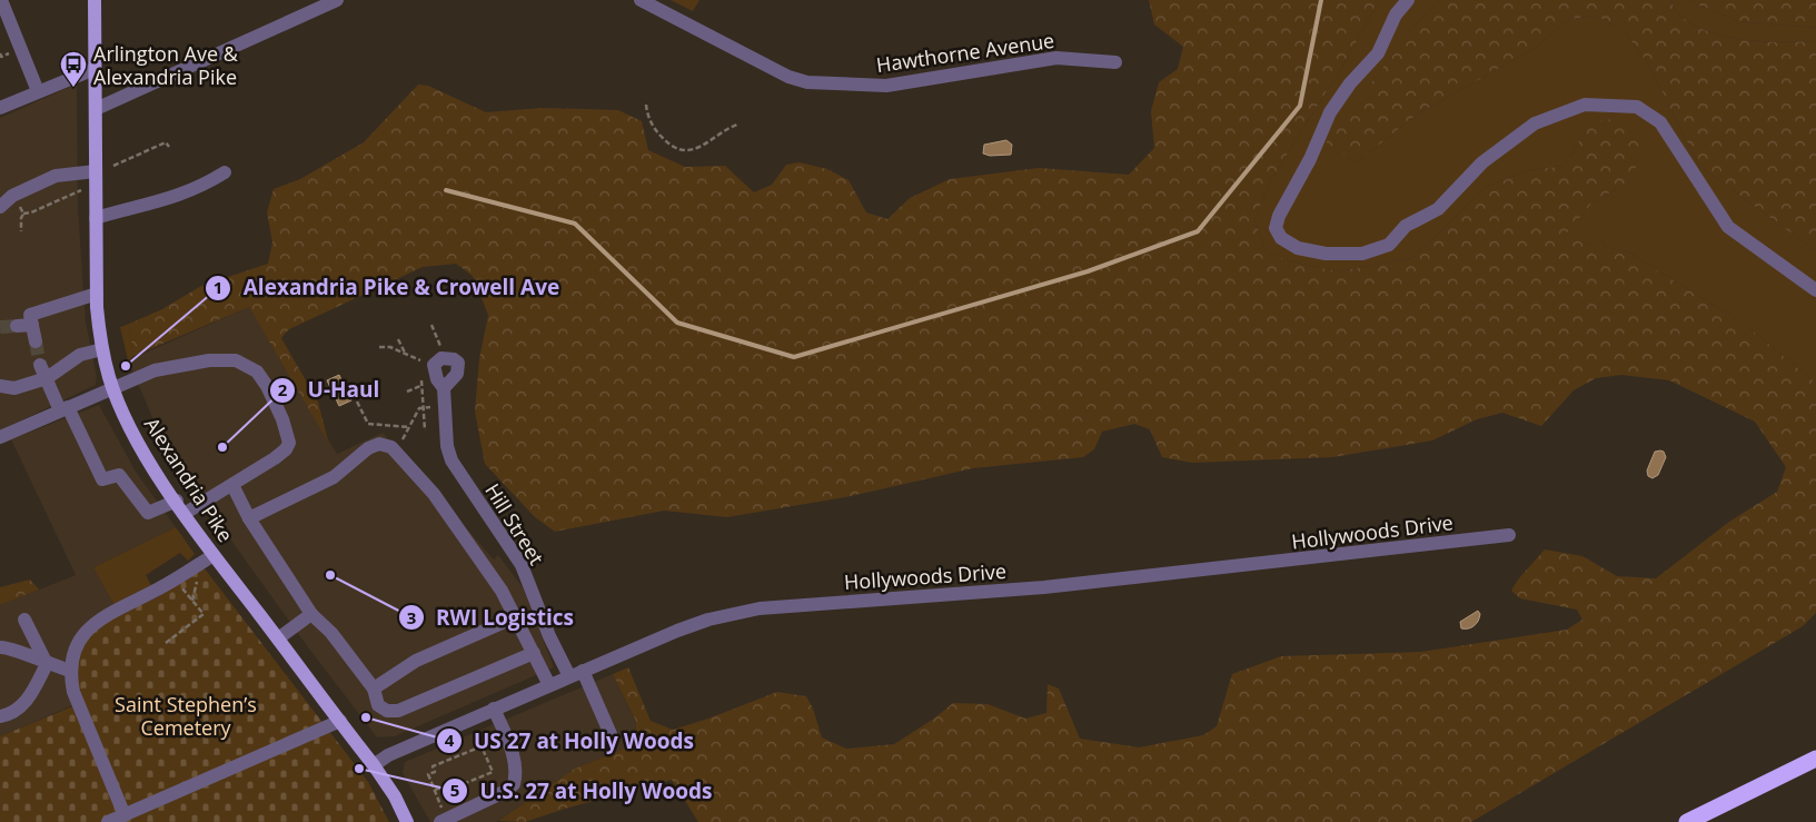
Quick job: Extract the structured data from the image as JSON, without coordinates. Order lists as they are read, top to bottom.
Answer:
{
  "streets": {
    "main road": ["Alexandria Pike"],
    "street": ["Hawthorne Avenue", "Hill Street", "Hollywoods Drive"]
  },
  "crossings": [
    ["Alexandria Pike", "Hollywoods Drive"],
    ["Hill Street", "Hollywoods Drive"]
  ],
  "parks": ["Saint Stephen’s Cemetery"],
  "places": {
    "bus stop": ["Arlington Ave & Alexandria Pike"],
    "other": [
      "Alexandria Pike & Crowell Ave",
      "U-Haul",
      "RWI Logistics",
      "US 27 at Holly Woods",
      "U.S. 27 at Holly Woods"
    ]
  }
}
